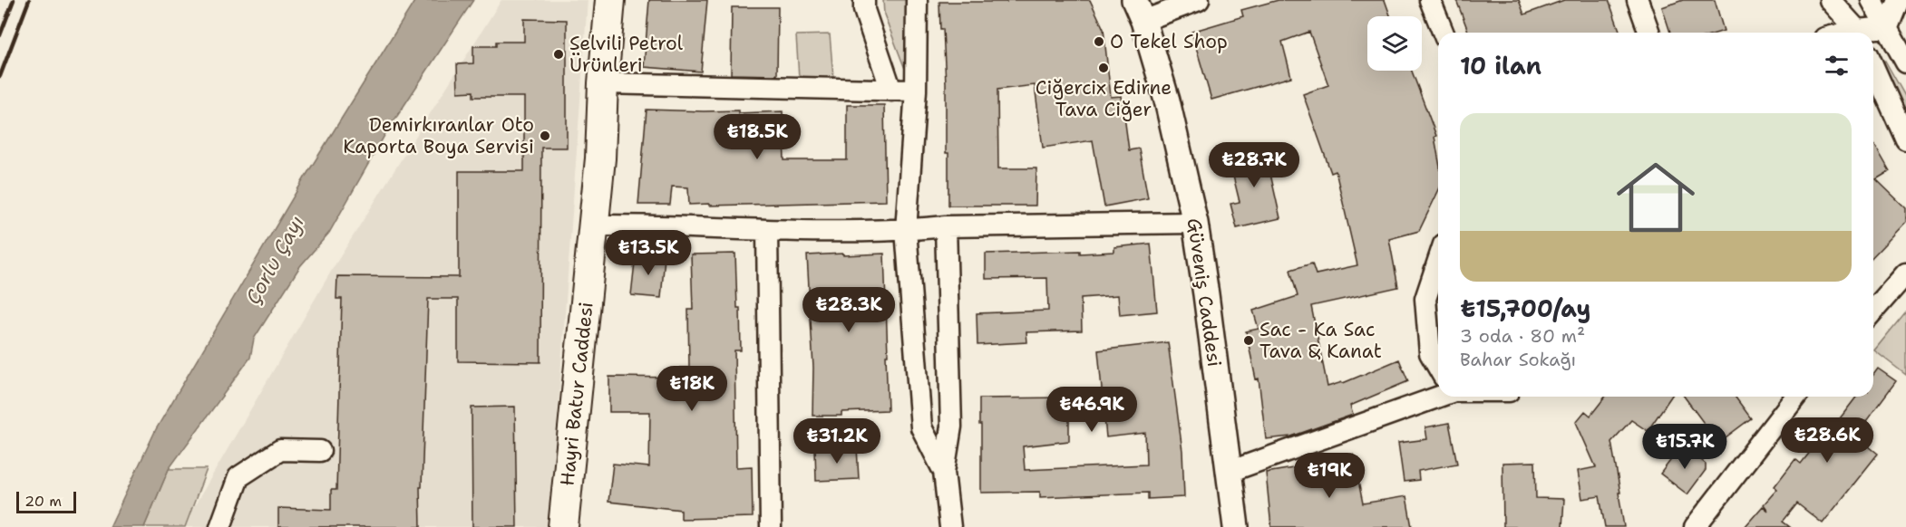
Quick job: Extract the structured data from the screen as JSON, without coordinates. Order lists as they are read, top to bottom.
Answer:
{
  "streets": {
    "main road": ["Hayri Batur Caddesi"],
    "street": ["Güveniş Caddesi"]
  },
  "water": ["Çorlu Çayı"],
  "places": [
    "O Tekel Shop",
    "Selvili Petrol Ürünleri",
    "Ciğercix Edirne Tava Ciğer",
    "Demirkıranlar Oto Kaporta Boya Servisi",
    "Sac - Ka Sac Tava & Kanat"
  ],
  "scale_bar": "20 m",
  "page": {
    "heading": "10 ilan",
    "list": [
      {
        "name": "₺15,700/ay",
        "note": "3 oda · 80 m² · Bahar Sokağı"
      }
    ],
    "price": [
      "₺18.5K",
      "₺28.7K",
      "₺13.5K",
      "₺28.3K",
      "₺18K",
      "₺46.9K",
      "₺28.6K",
      "₺31.2K",
      "₺15.7K",
      "₺19K"
    ],
    "scale": "20 m"
  }
}
